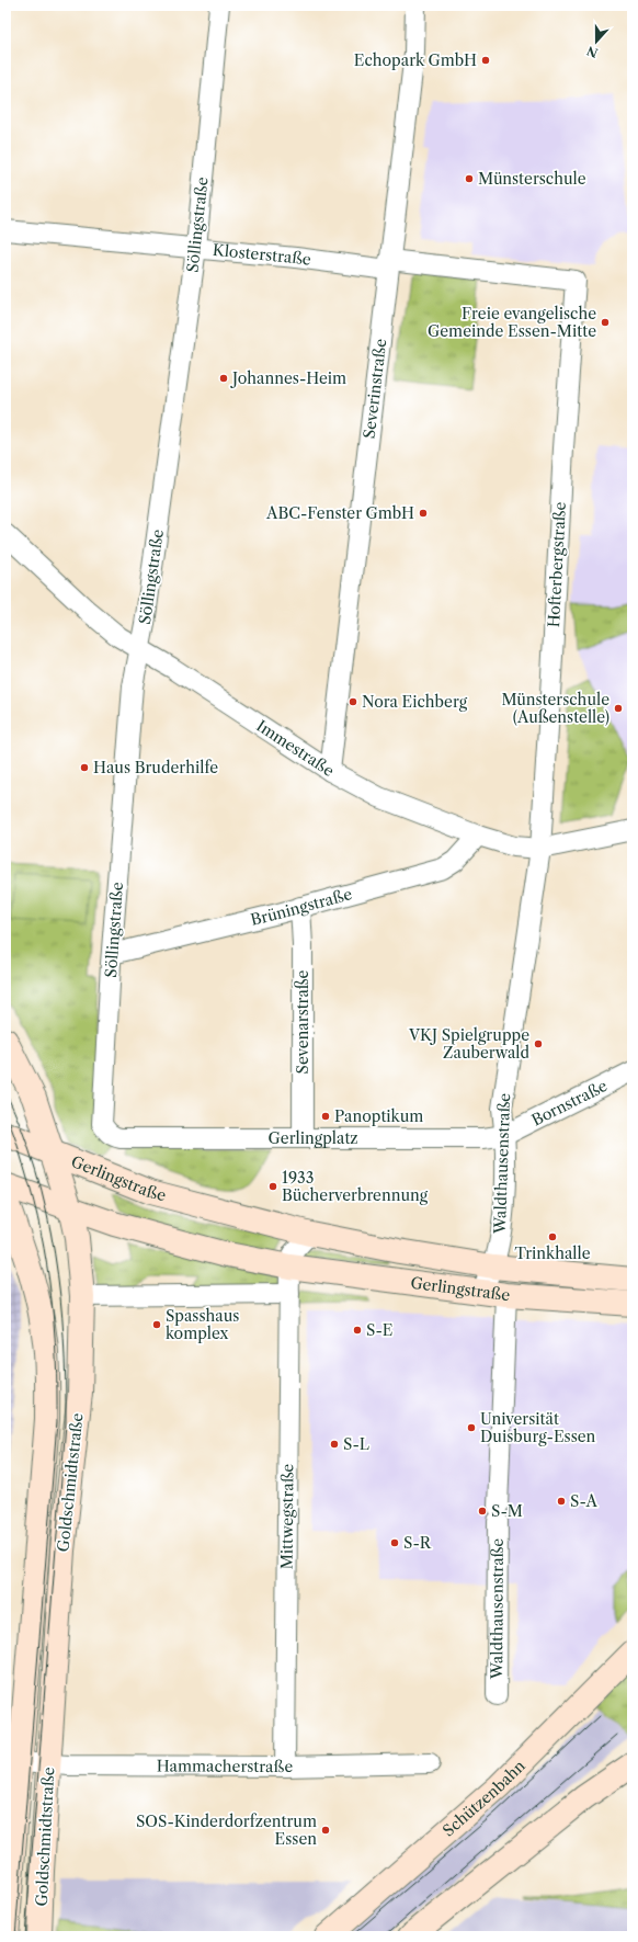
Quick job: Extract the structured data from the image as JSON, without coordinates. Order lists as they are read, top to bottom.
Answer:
{
  "streets": {
    "main road": ["Gerlingstraße", "Goldschmidtstraße", "Schützenbahn"],
    "street": [
      "Söllingstraße",
      "Klosterstraße",
      "Severinstraße",
      "Hofterbergstraße",
      "Immestraße",
      "Brüningstraße",
      "Sevenarstraße",
      "Bornstraße",
      "Gerlingplatz",
      "Waldthausenstraße",
      "Mittwegstraße",
      "Hammacherstraße"
    ]
  },
  "crossings": [
    ["Söllingstraße", "Klosterstraße"],
    ["Söllingstraße", "Immestraße"],
    ["Söllingstraße", "Brüningstraße"],
    ["Söllingstraße", "Gerlingplatz"],
    ["Klosterstraße", "Severinstraße"],
    ["Klosterstraße", "Hofterbergstraße"],
    ["Severinstraße", "Immestraße"],
    ["Hofterbergstraße", "Immestraße"],
    ["Hofterbergstraße", "Waldthausenstraße"],
    ["Immestraße", "Brüningstraße"],
    ["Immestraße", "Waldthausenstraße"],
    ["Brüningstraße", "Sevenarstraße"],
    ["Sevenarstraße", "Gerlingplatz"],
    ["Bornstraße", "Gerlingplatz"],
    ["Bornstraße", "Waldthausenstraße"],
    ["Gerlingplatz", "Waldthausenstraße"],
    ["Waldthausenstraße", "Gerlingstraße"],
    ["Gerlingstraße", "Goldschmidtstraße"],
    ["Gerlingstraße", "Mittwegstraße"],
    ["Goldschmidtstraße", "Hammacherstraße"],
    ["Mittwegstraße", "Hammacherstraße"]
  ],
  "places": [
    "Echopark GmbH",
    "Münsterschule",
    "Freie evangelische Gemeinde Essen-Mitte",
    "Johannes-Heim",
    "ABC-Fenster GmbH",
    "Nora Eichberg",
    "Münsterschule (Außenstelle)",
    "Haus Bruderhilfe",
    "VKJ Spielgruppe Zauberwald",
    "Panoptikum",
    "1933 Bücherverbrennung",
    "Trinkhalle",
    "Spasshaus komplex",
    "S-E",
    "Universität Duisburg-Essen",
    "S-L",
    "S-A",
    "S-M",
    "S-R",
    "SOS-Kinderdorfzentrum Essen"
  ],
  "north": "bottom"
}
